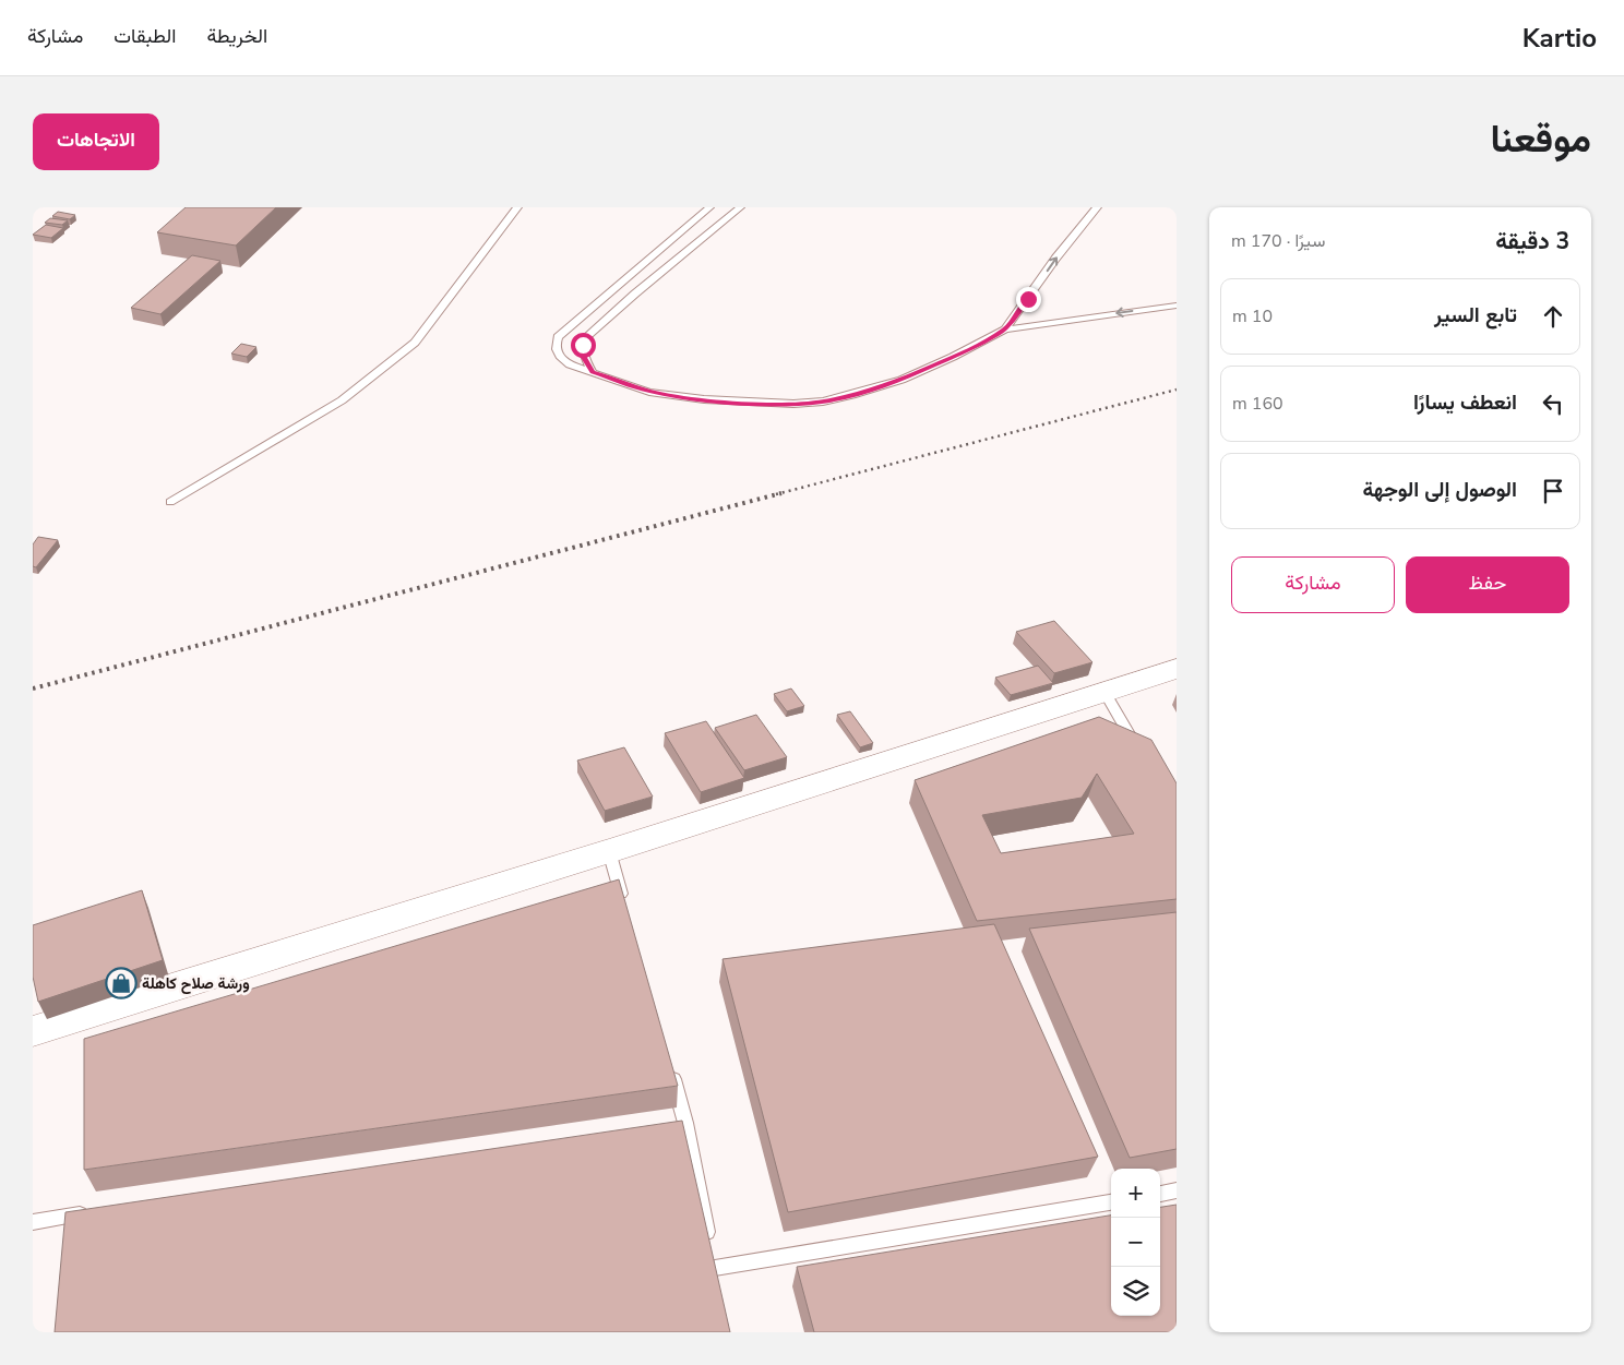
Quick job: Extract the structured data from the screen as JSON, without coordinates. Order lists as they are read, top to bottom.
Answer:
{
  "places": {
    "shop": ["ورشة صلاح كاهلة"]
  },
  "page": {
    "header": "Kartio",
    "nav": ["الخريطة", "الطبقات", "مشاركة"],
    "title": "موقعنا",
    "buttons": [
      "الاتجاهات",
      ["حفظ", "مشاركة"]
    ],
    "heading": ["3 دقيقة", "سيرًا · 170 m"],
    "list": [
      ["تابع السير", "10 m"],
      ["انعطف يسارًا", "160 m"],
      "الوصول إلى الوجهة"
    ],
    "map_buttons": ["+", "−"]
  }
}
